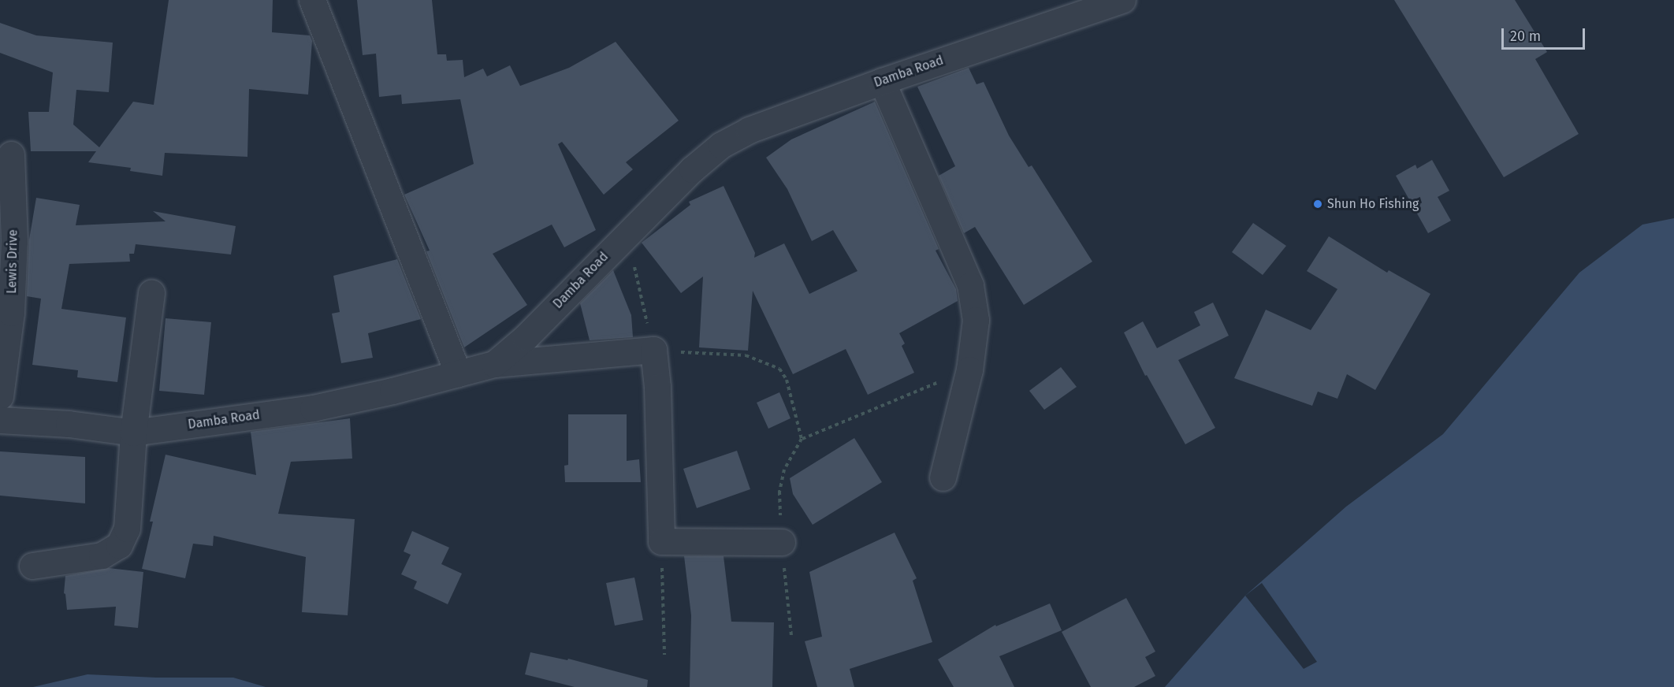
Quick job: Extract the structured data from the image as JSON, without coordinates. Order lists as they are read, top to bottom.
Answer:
{
  "streets": {
    "street": ["Damba Road", "Lewis Drive"]
  },
  "places": ["Shun Ho Fishing"],
  "scale_bar": "20 m"
}
